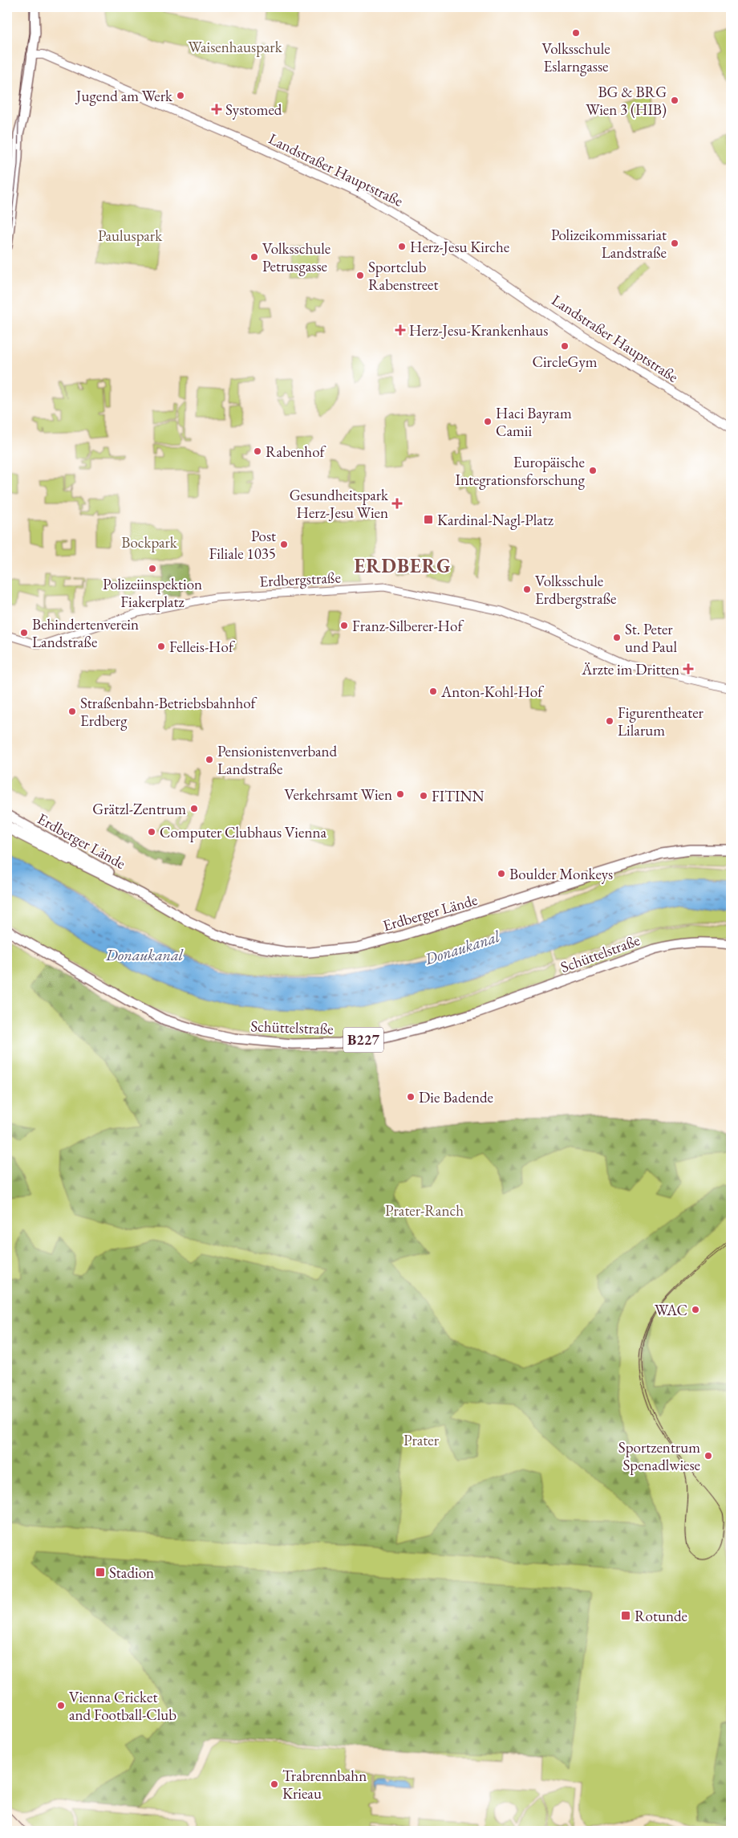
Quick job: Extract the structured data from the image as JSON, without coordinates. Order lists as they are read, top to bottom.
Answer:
{
  "streets": {
    "main road": [
      "Landstraßer Hauptstraße",
      "Erdberger Lände",
      "Schüttelstraße",
      "B227"
    ],
    "street": ["Erdbergstraße"]
  },
  "districts": ["ERDBERG"],
  "water": ["Donaukanal"],
  "parks": [
    "Waisenhauspark",
    "Pauluspark",
    "Bockpark",
    "Prater-Ranch",
    "Prater"
  ],
  "places": {
    "other": [
      "Volksschule Eslarngasse",
      "Jugend am Werk",
      "BG & BRG Wien 3 (HIB)",
      "Polizeikommissariat Landstraße",
      "Herz-Jesu Kirche",
      "Volksschule Petrusgasse",
      "Sportclub Rabenstreet",
      "CircleGym",
      "Haci Bayram Camii",
      "Rabenhof",
      "Europäische Integrationsforschung",
      "Post Filiale 1035",
      "Polizeiinspektion Fiakerplatz",
      "Volksschule Erdbergstraße",
      "Franz-Silberer-Hof",
      "Behindertenverein Landstraße",
      "St. Peter und Paul",
      "Felleis-Hof",
      "Anton-Kohl-Hof",
      "Straßenbahn-Betriebsbahnhof Erdberg",
      "Figurentheater Lilarum",
      "Pensionistenverband Landstraße",
      "Verkehrsamt Wien",
      "FITINN",
      "Grätzl-Zentrum",
      "Computer Clubhaus Vienna",
      "Boulder Monkeys",
      "Die Badende",
      "WAC",
      "Sportzentrum Spenadlwiese",
      "Vienna Cricket and Football-Club",
      "Trabrennbahn Krieau"
    ],
    "health": [
      "Systomed",
      "Herz-Jesu-Krankenhaus",
      "Gesundheitspark Herz-Jesu Wien",
      "Ärzte im Dritten"
    ],
    "transit": ["Kardinal-Nagl-Platz", "Stadion", "Rotunde"]
  }
}
